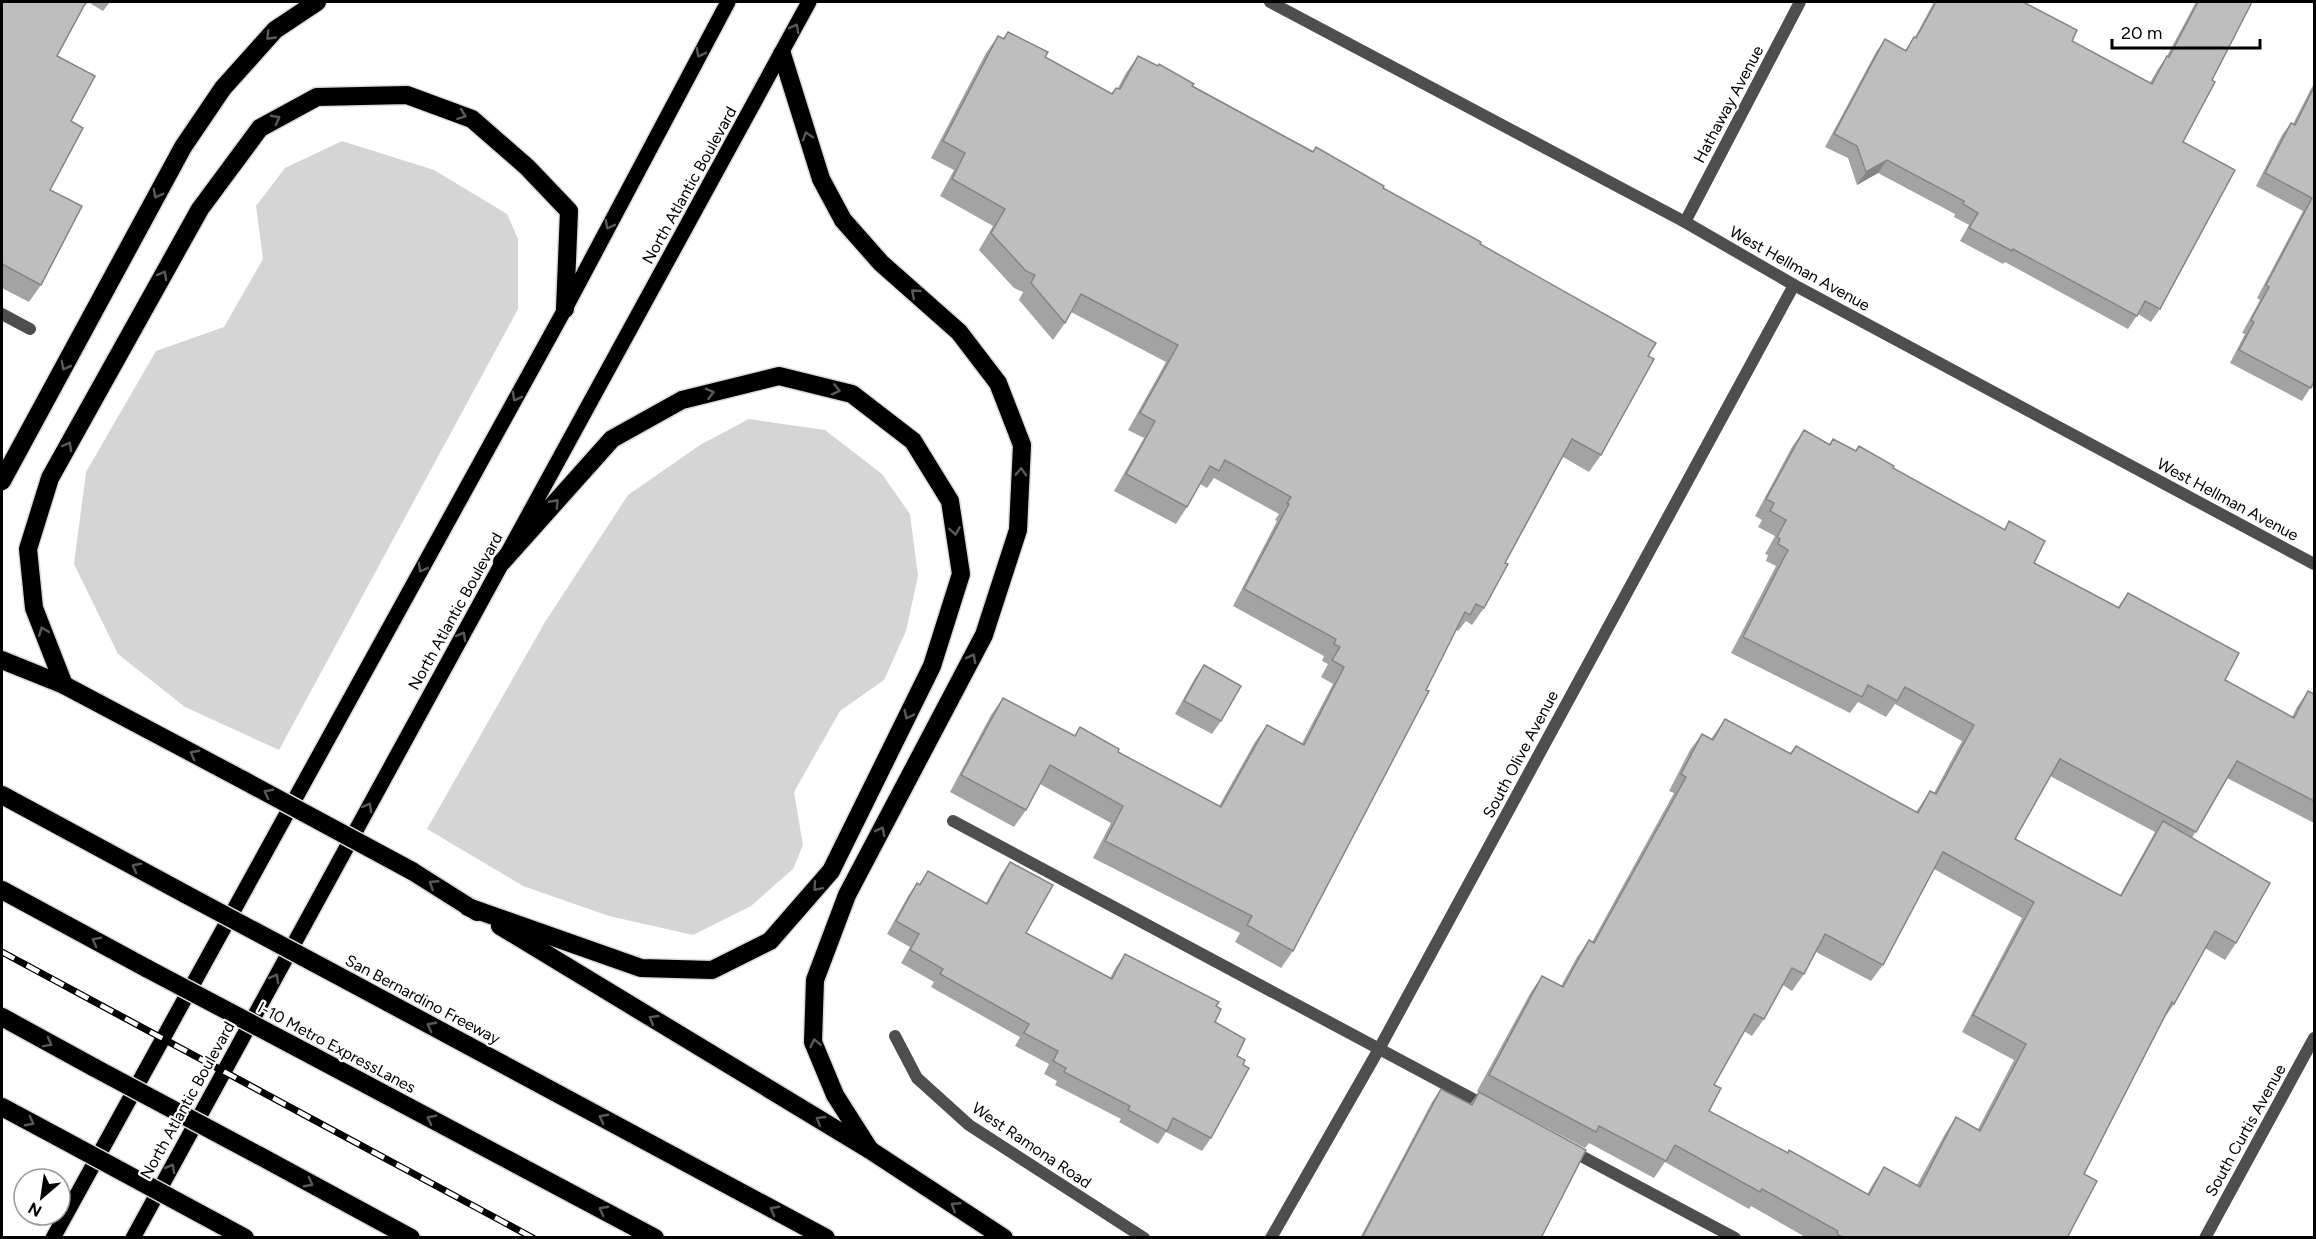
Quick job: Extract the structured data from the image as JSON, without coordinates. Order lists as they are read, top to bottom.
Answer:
{
  "streets": {
    "highway": ["San Bernardino Freeway", "I-10 Metro ExpressLanes"],
    "main road": ["North Atlantic Boulevard"],
    "street": [
      "Hathaway Avenue",
      "West Hellman Avenue",
      "South Olive Avenue",
      "South Curtis Avenue",
      "West Ramona Road"
    ]
  },
  "crossings": [
    ["Hathaway Avenue", "West Hellman Avenue"],
    ["West Hellman Avenue", "South Olive Avenue"]
  ],
  "scale_bar": "20 m",
  "north": "bottom left"
}
